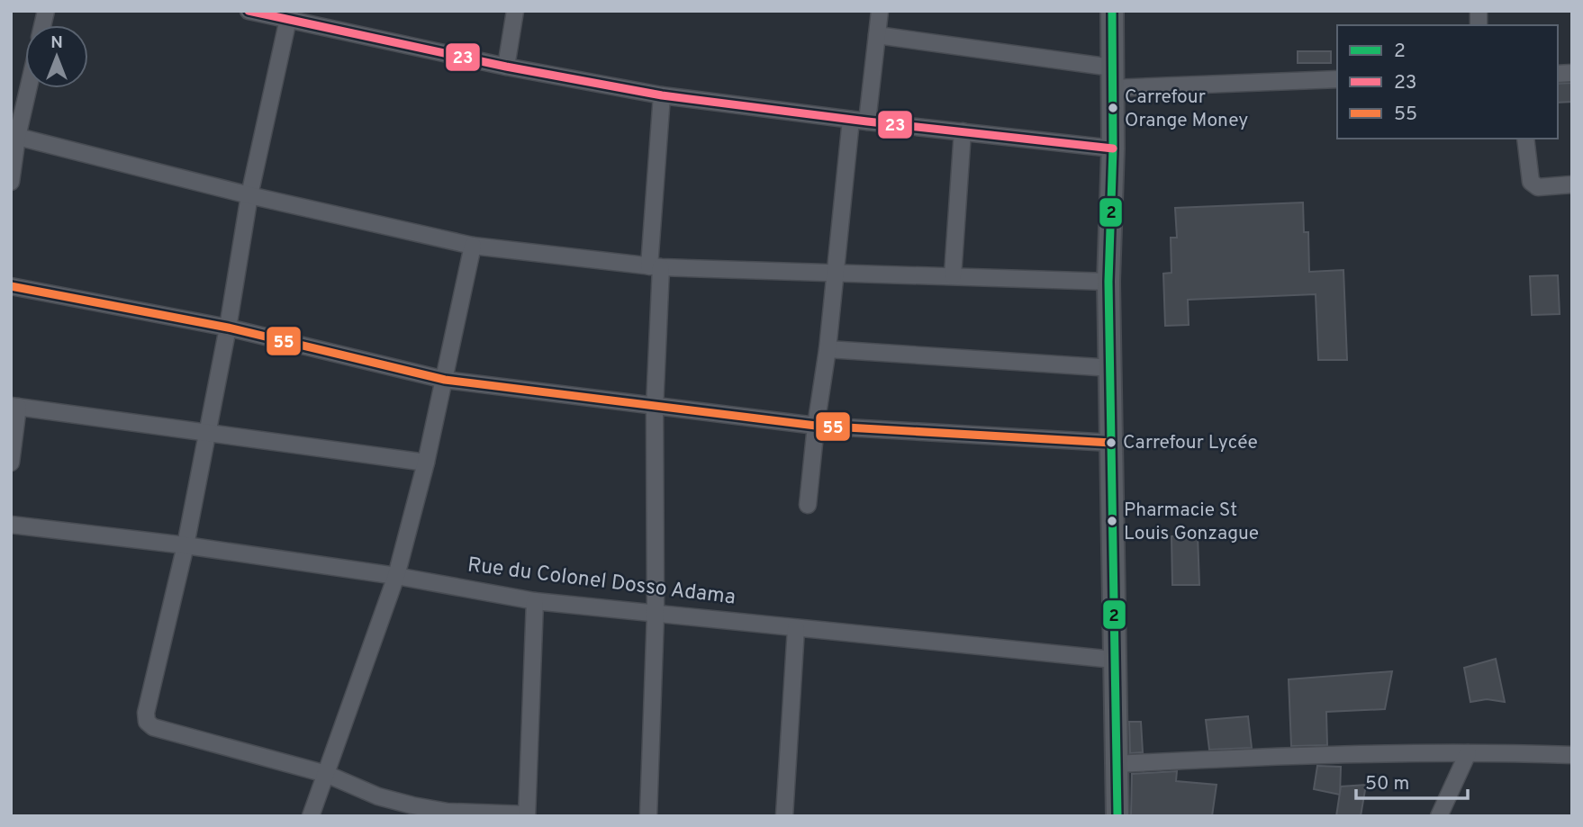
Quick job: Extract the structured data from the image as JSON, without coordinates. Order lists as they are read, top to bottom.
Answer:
{
  "streets": {
    "street": ["Rue du Colonel Dosso Adama"]
  },
  "places": ["Carrefour Orange Money", "Carrefour Lycée", "Pharmacie St Louis Gonzague"],
  "lines": ["transit line 2", "transit line 23", "transit line 55"],
  "legend": ["2", "23", "55"],
  "scale_bar": "50 m",
  "north": "top"
}
